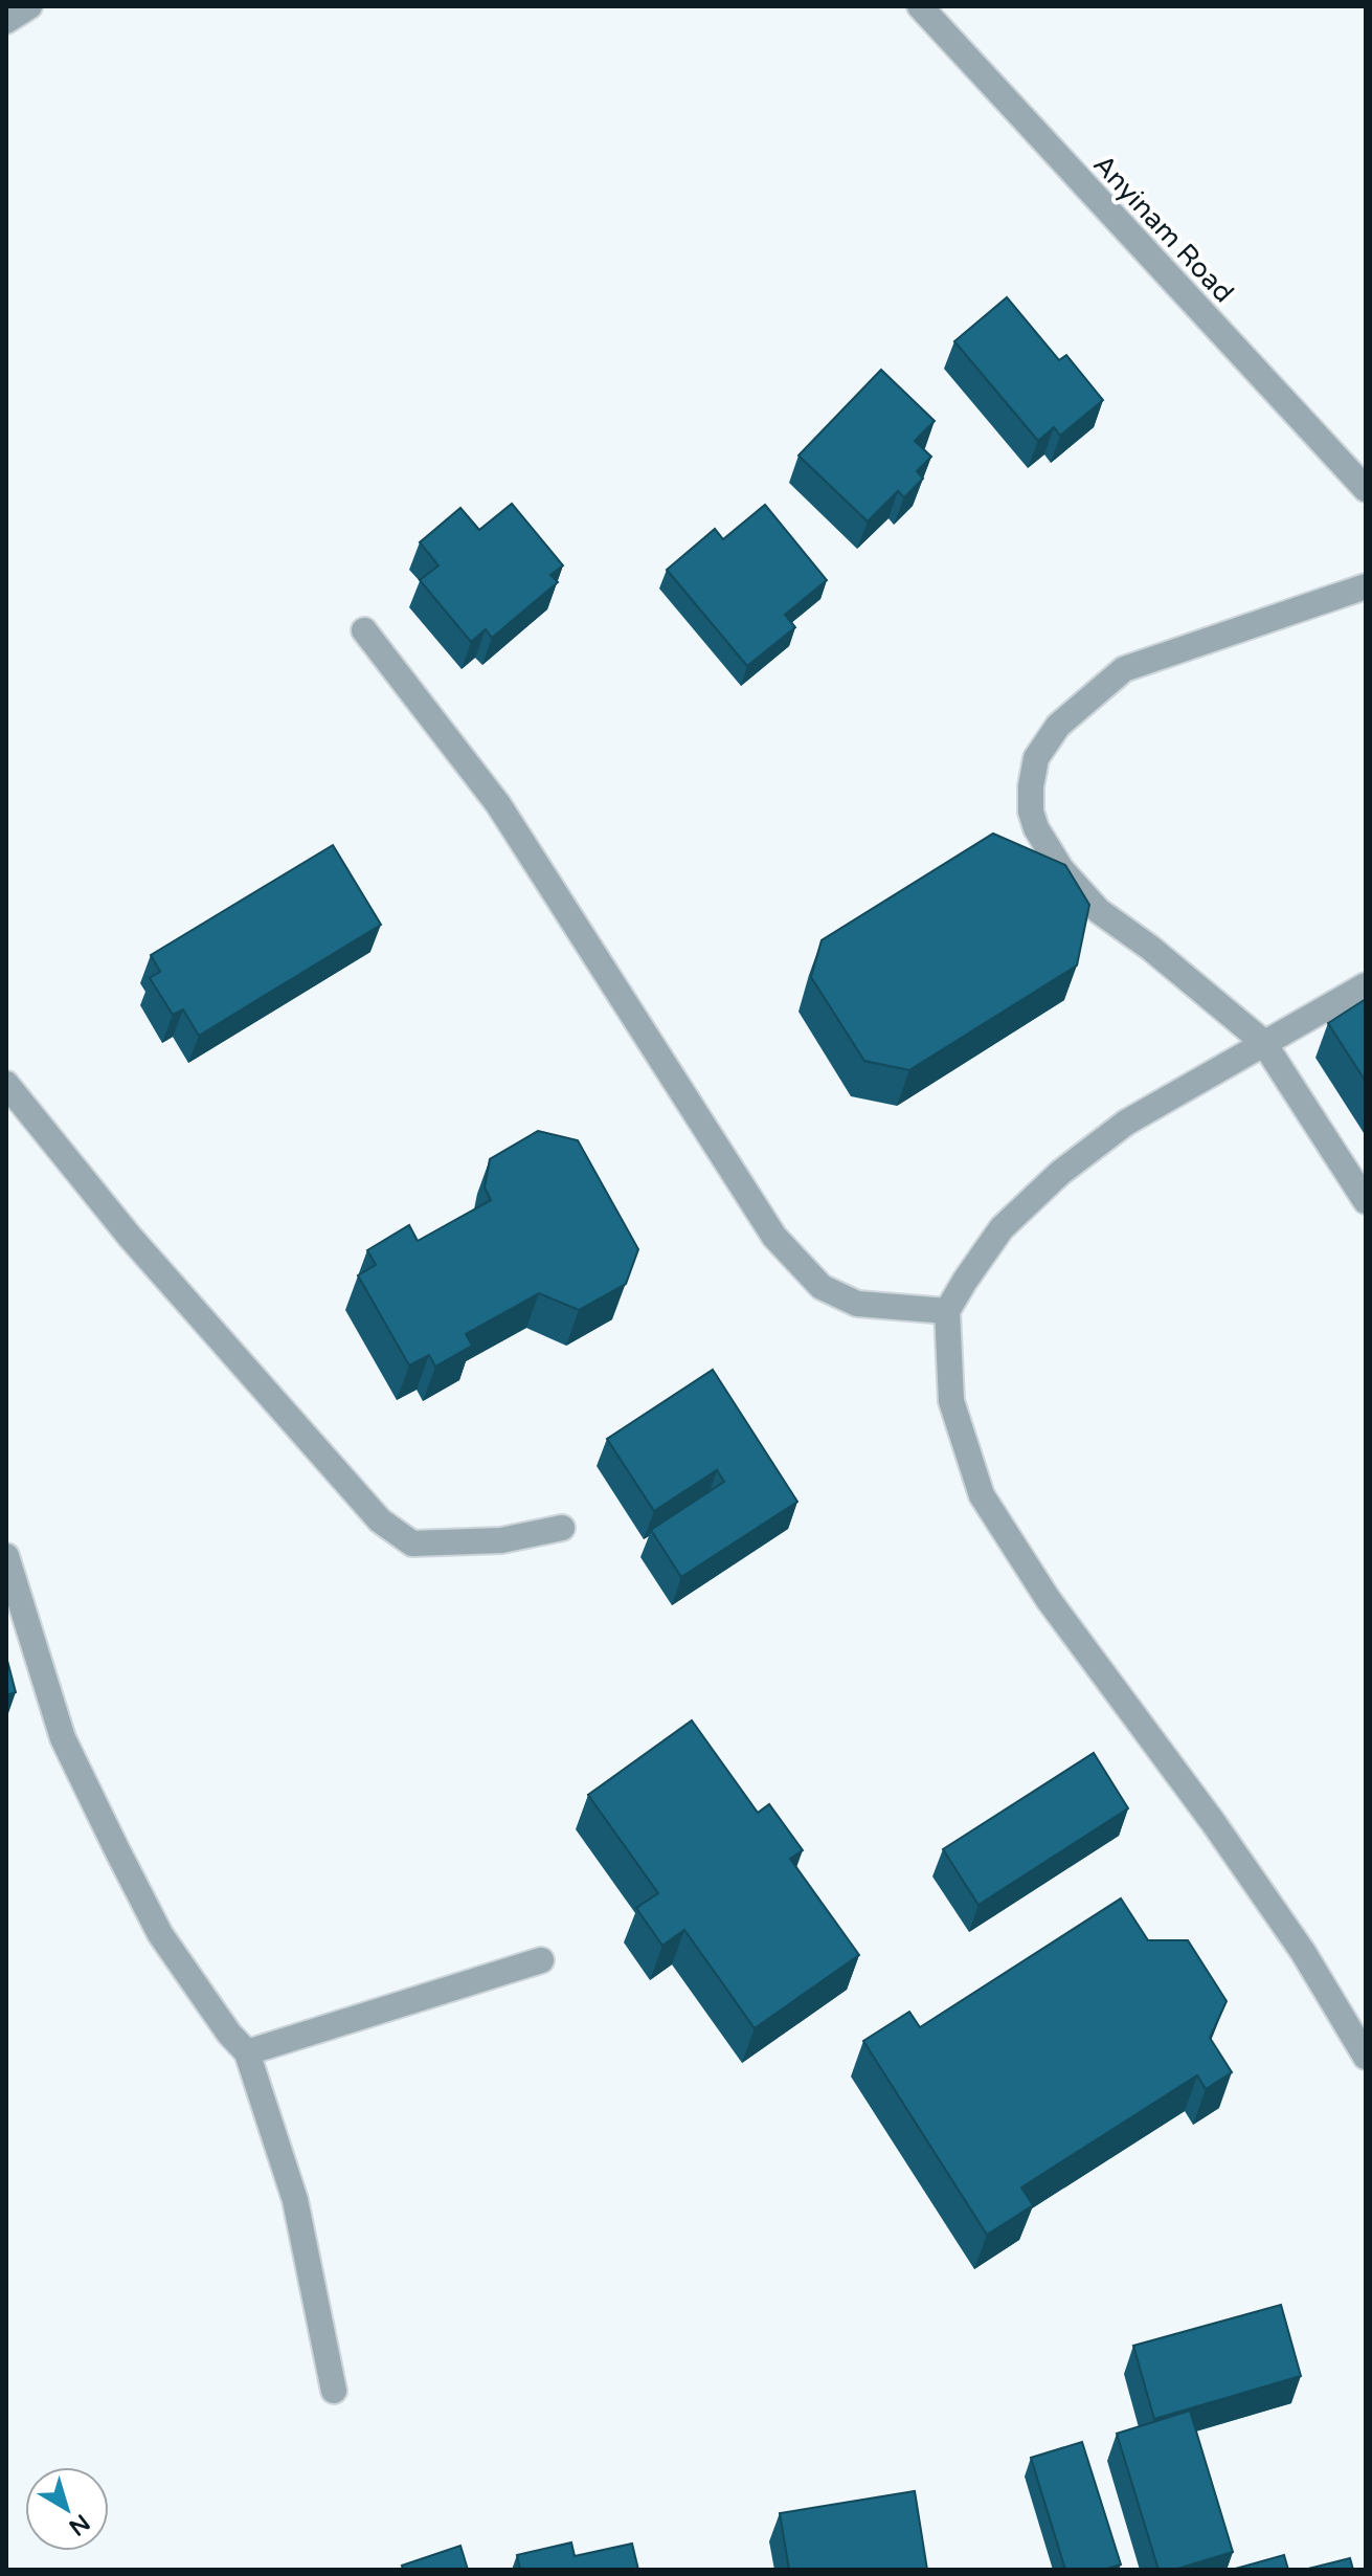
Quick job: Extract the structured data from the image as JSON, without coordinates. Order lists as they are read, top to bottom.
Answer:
{
  "streets": {
    "street": ["Anyinam Road"]
  },
  "north": "bottom right"
}
